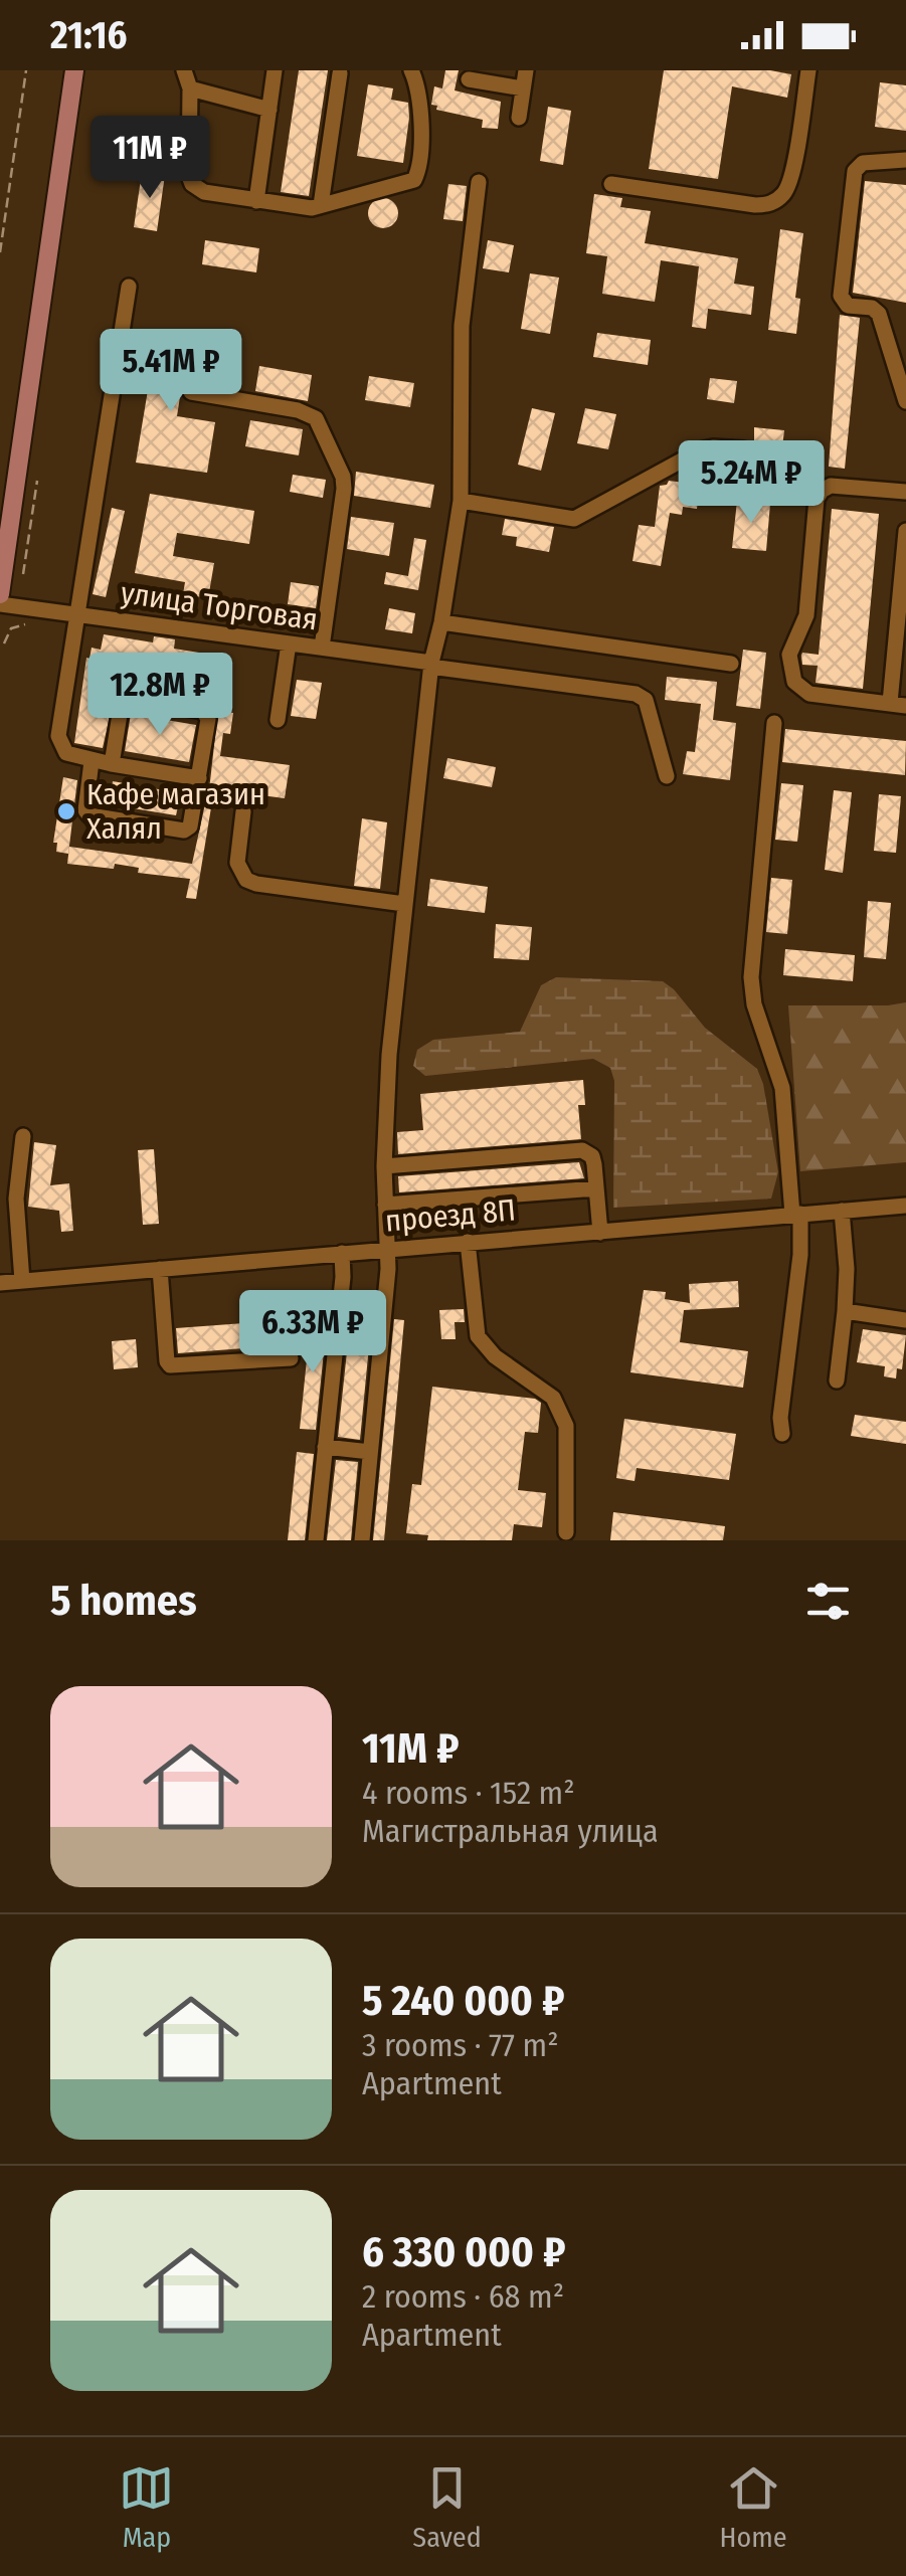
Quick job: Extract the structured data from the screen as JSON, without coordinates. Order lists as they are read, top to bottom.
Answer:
{
  "streets": {
    "street": ["улица Торговая", "проезд 8П"]
  },
  "places": ["Кафе магазин Халял"],
  "page": {
    "status": "21:16",
    "price": [
      "11M ₽",
      "5.41M ₽",
      "5.24M ₽",
      "12.8M ₽",
      "6.33M ₽"
    ],
    "heading": "5 homes",
    "list": [
      {
        "name": "11M ₽",
        "note": "4 rooms · 152 m² · Магистральная улица"
      },
      {
        "name": "5 240 000 ₽",
        "note": "3 rooms · 77 m² · Apartment"
      },
      {
        "name": "6 330 000 ₽",
        "note": "2 rooms · 68 m² · Apartment"
      }
    ],
    "tabs": ["Map", "Saved", "Home"]
  }
}
